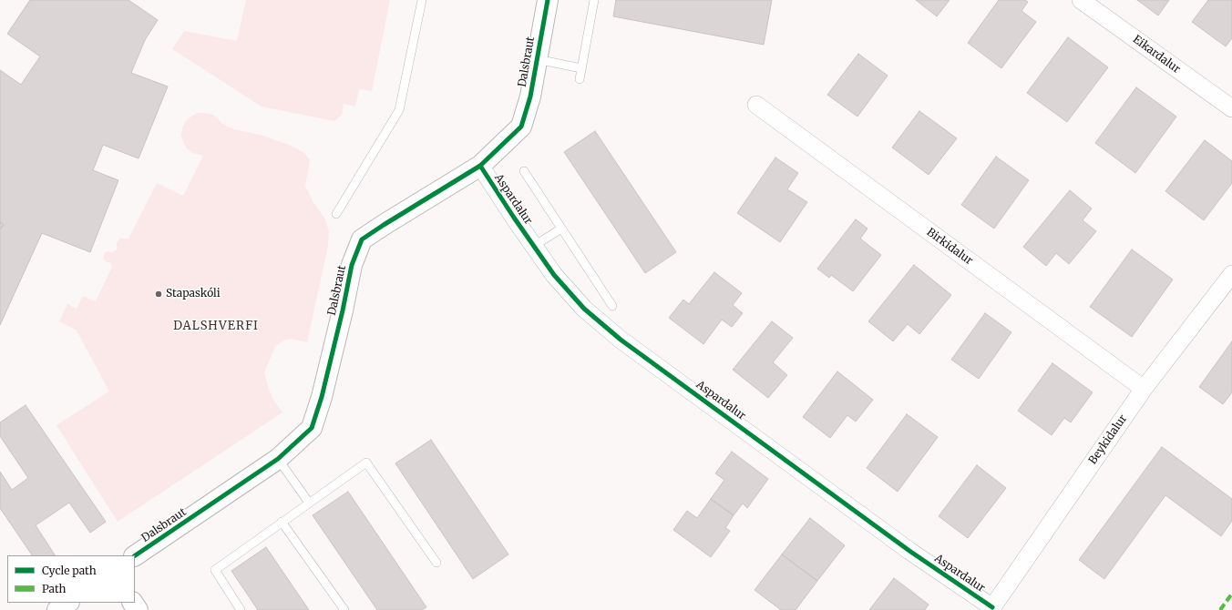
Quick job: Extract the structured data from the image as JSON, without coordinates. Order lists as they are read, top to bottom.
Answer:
{
  "streets": {
    "street": [
      "Eikardalur",
      "Dalsbraut",
      "Aspardalur",
      "Birkidalur",
      "Beykidalur"
    ]
  },
  "crossings": [
    ["Dalsbraut", "Aspardalur"],
    ["Aspardalur", "Beykidalur"],
    ["Birkidalur", "Beykidalur"]
  ],
  "districts": ["DALSHVERFI"],
  "places": ["Stapaskóli"],
  "legend": ["Cycle path", "Path"]
}
